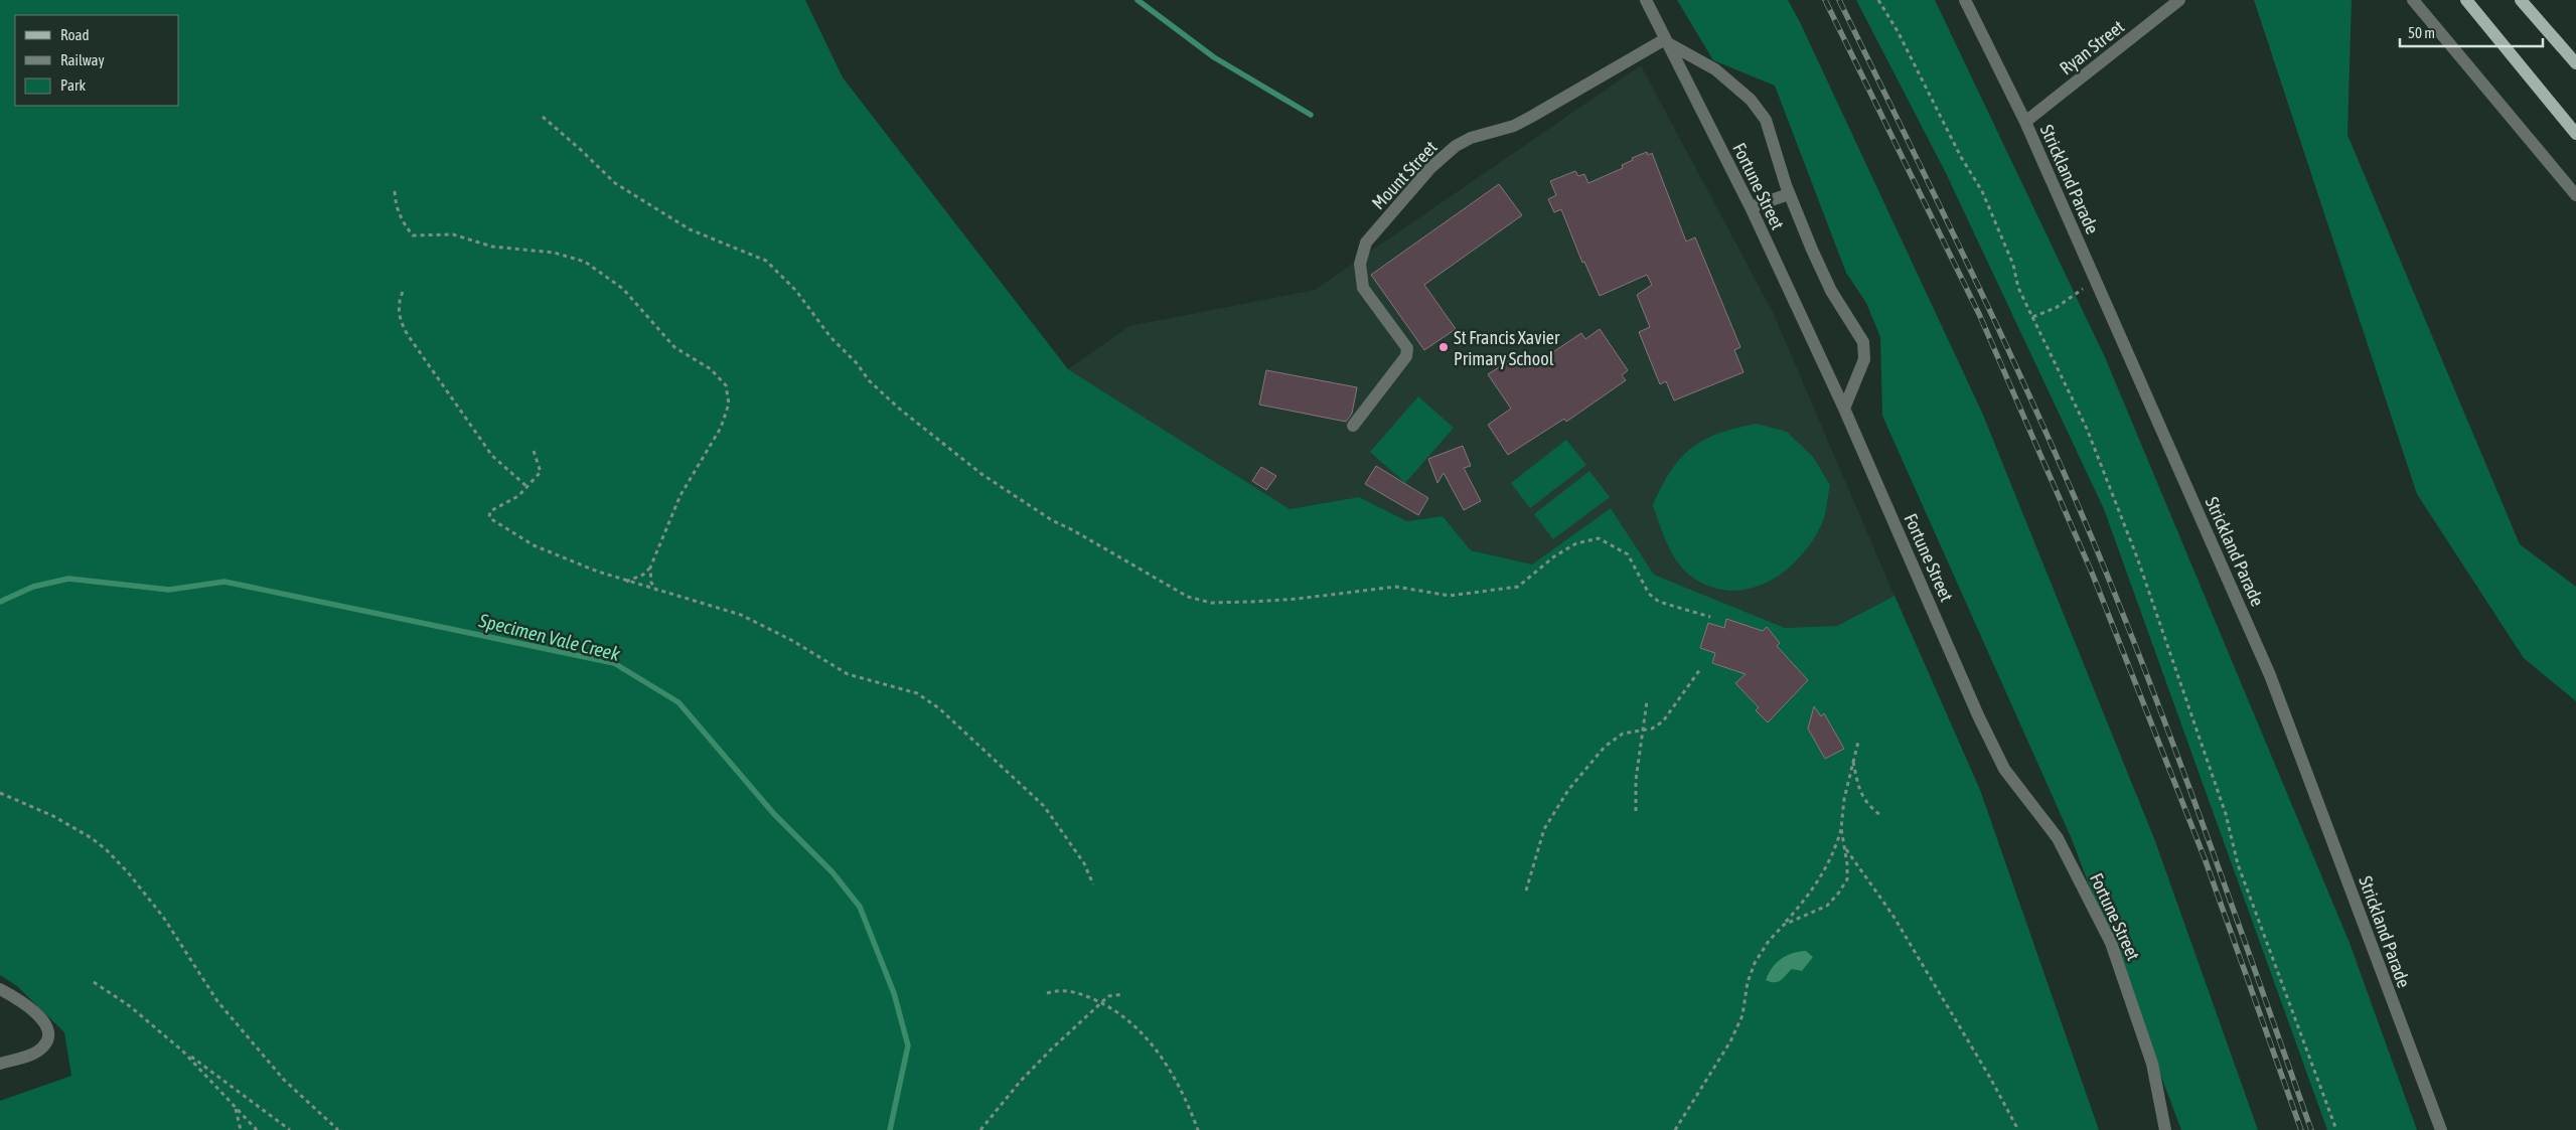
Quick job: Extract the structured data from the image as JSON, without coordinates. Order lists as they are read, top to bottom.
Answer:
{
  "streets": {
    "street": [
      "Ryan Street",
      "Mount Street",
      "Strickland Parade",
      "Fortune Street"
    ]
  },
  "crossings": [
    ["Ryan Street", "Strickland Parade"],
    ["Mount Street", "Fortune Street"]
  ],
  "water": ["Specimen Vale Creek"],
  "places": ["St Francis Xavier Primary School"],
  "legend": ["Road", "Railway", "Park"],
  "scale_bar": "50 m"
}
